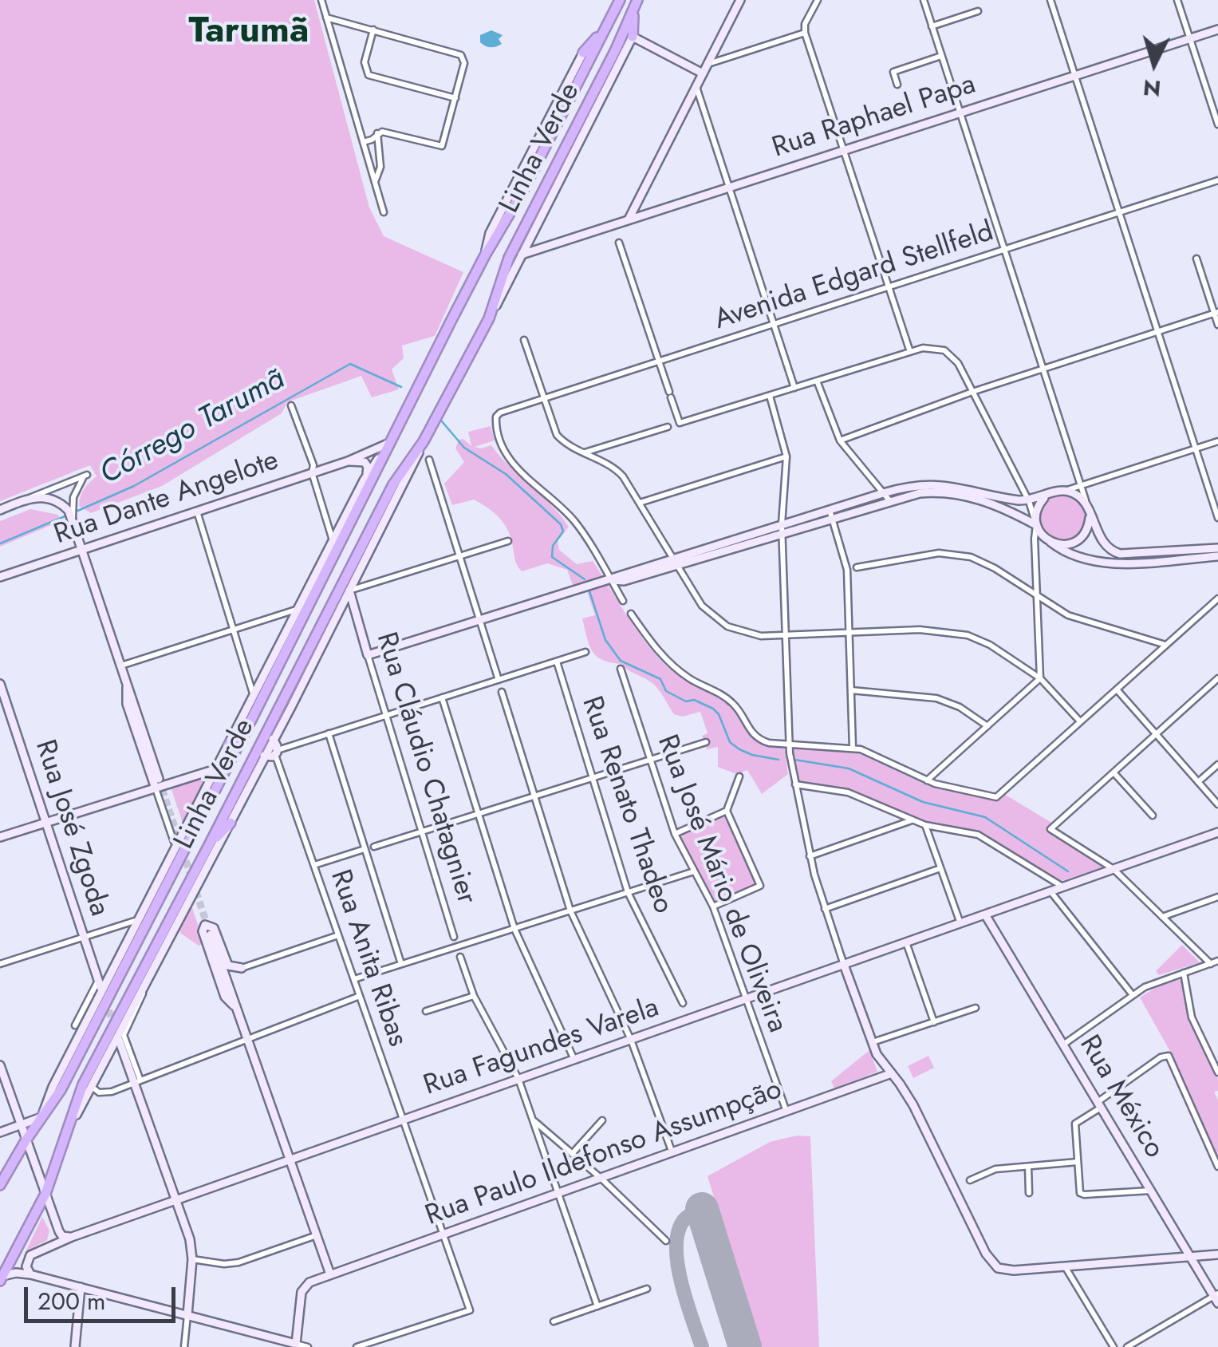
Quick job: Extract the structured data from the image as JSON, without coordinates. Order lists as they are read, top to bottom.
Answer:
{
  "streets": {
    "highway": ["Linha Verde"],
    "main road": [
      "Rua Raphael Papa",
      "Rua Dante Angelote",
      "Rua Cláudio Chatagnier",
      "Rua José Zgoda",
      "Rua Fagundes Varela",
      "Rua México",
      "Rua Paulo Ildefonso Assumpção"
    ],
    "street": [
      "Avenida Edgard Stellfeld",
      "Rua Renato Thadeo",
      "Rua José Mário de Oliveira",
      "Rua Anita Ribas"
    ]
  },
  "crossings": [
    ["Rua Raphael Papa", "Linha Verde"],
    ["Rua José Mário de Oliveira", "Rua Fagundes Varela"],
    ["Rua José Mário de Oliveira", "Rua Paulo Ildefonso Assumpção"],
    ["Rua Anita Ribas", "Rua Fagundes Varela"],
    ["Rua Anita Ribas", "Rua Paulo Ildefonso Assumpção"],
    ["Rua Fagundes Varela", "Rua México"]
  ],
  "districts": ["Tarumã"],
  "water": ["Córrego Tarumã"],
  "scale_bar": "200 m",
  "north": "bottom"
}
